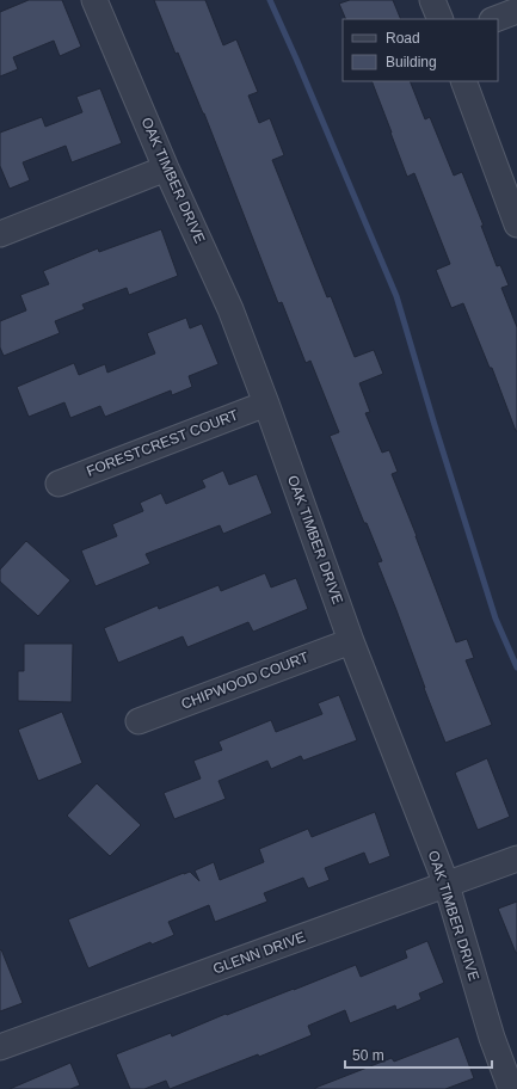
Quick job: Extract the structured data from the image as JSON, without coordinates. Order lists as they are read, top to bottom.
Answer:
{
  "streets": {
    "street": [
      "OAK TIMBER DRIVE",
      "FORESTCREST COURT",
      "CHIPWOOD COURT",
      "GLENN DRIVE"
    ]
  },
  "crossings": [
    ["OAK TIMBER DRIVE", "FORESTCREST COURT"],
    ["OAK TIMBER DRIVE", "CHIPWOOD COURT"],
    ["OAK TIMBER DRIVE", "GLENN DRIVE"]
  ],
  "legend": ["Road", "Building"],
  "scale_bar": "50 m"
}
